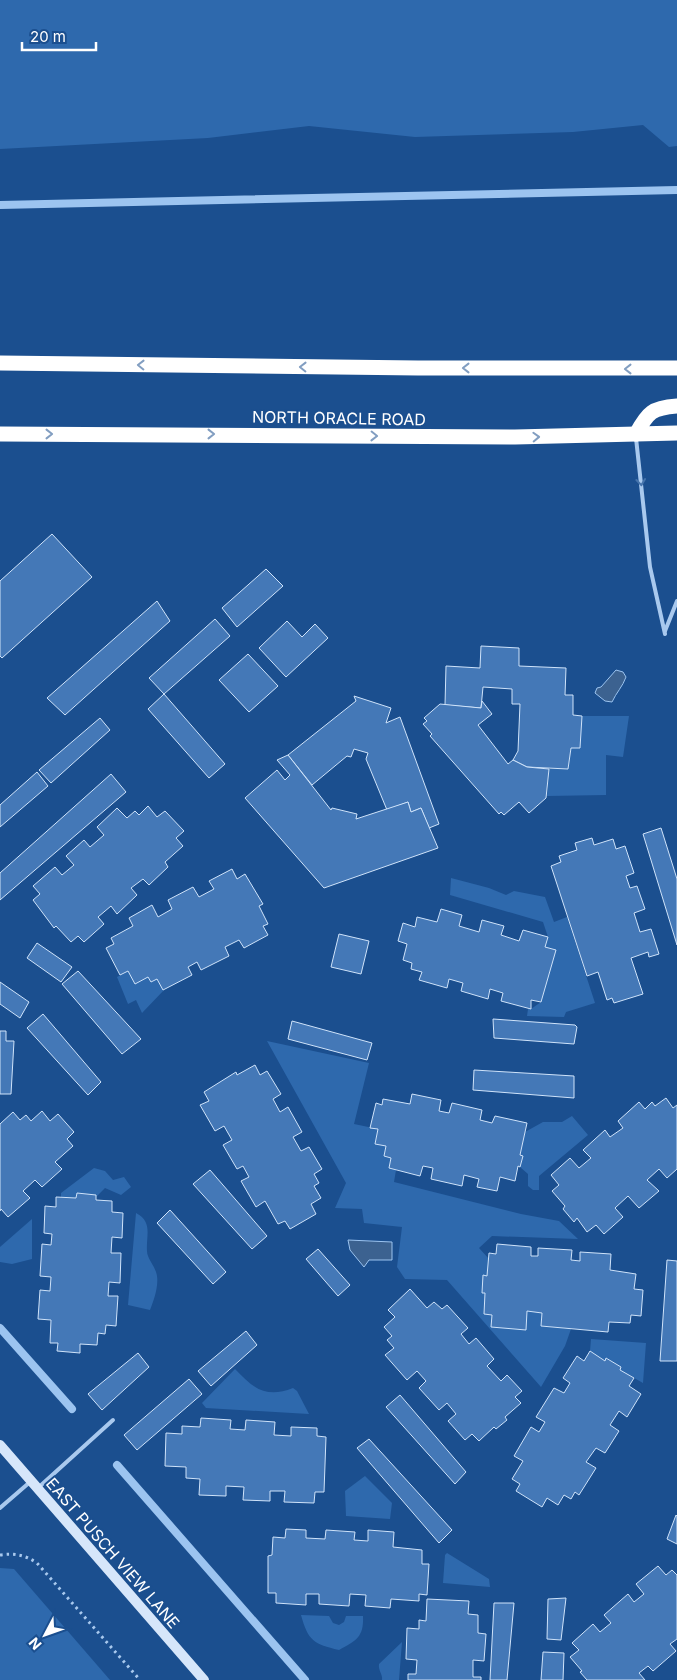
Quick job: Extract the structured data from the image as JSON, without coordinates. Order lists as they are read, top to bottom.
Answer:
{
  "streets": {
    "highway": ["NORTH ORACLE ROAD"],
    "main road": ["EAST PUSCH VIEW LANE"]
  },
  "scale_bar": "20 m",
  "north": "bottom left"
}
